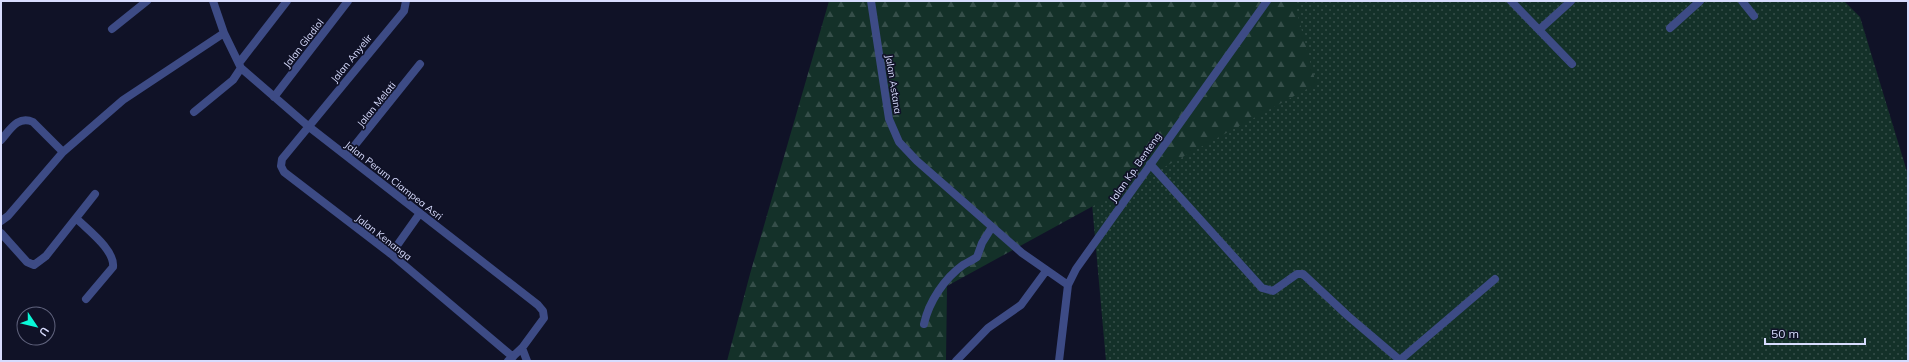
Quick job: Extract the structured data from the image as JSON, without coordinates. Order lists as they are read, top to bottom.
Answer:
{
  "streets": {
    "street": [
      "Jalan Gladiol",
      "Jalan Anyelir",
      "Jalan Astana",
      "Jalan Melati",
      "Jalan Kp. Benteng",
      "Jalan Perum Ciampea Asri",
      "Jalan Kenanga"
    ]
  },
  "crossings": [
    ["Jalan Gladiol", "Jalan Perum Ciampea Asri"],
    ["Jalan Anyelir", "Jalan Perum Ciampea Asri"],
    ["Jalan Anyelir", "Jalan Kenanga"],
    ["Jalan Astana", "Jalan Kp. Benteng"],
    ["Jalan Melati", "Jalan Perum Ciampea Asri"],
    ["Jalan Perum Ciampea Asri", "Jalan Kenanga"]
  ],
  "scale_bar": "50 m",
  "north": "bottom right"
}
